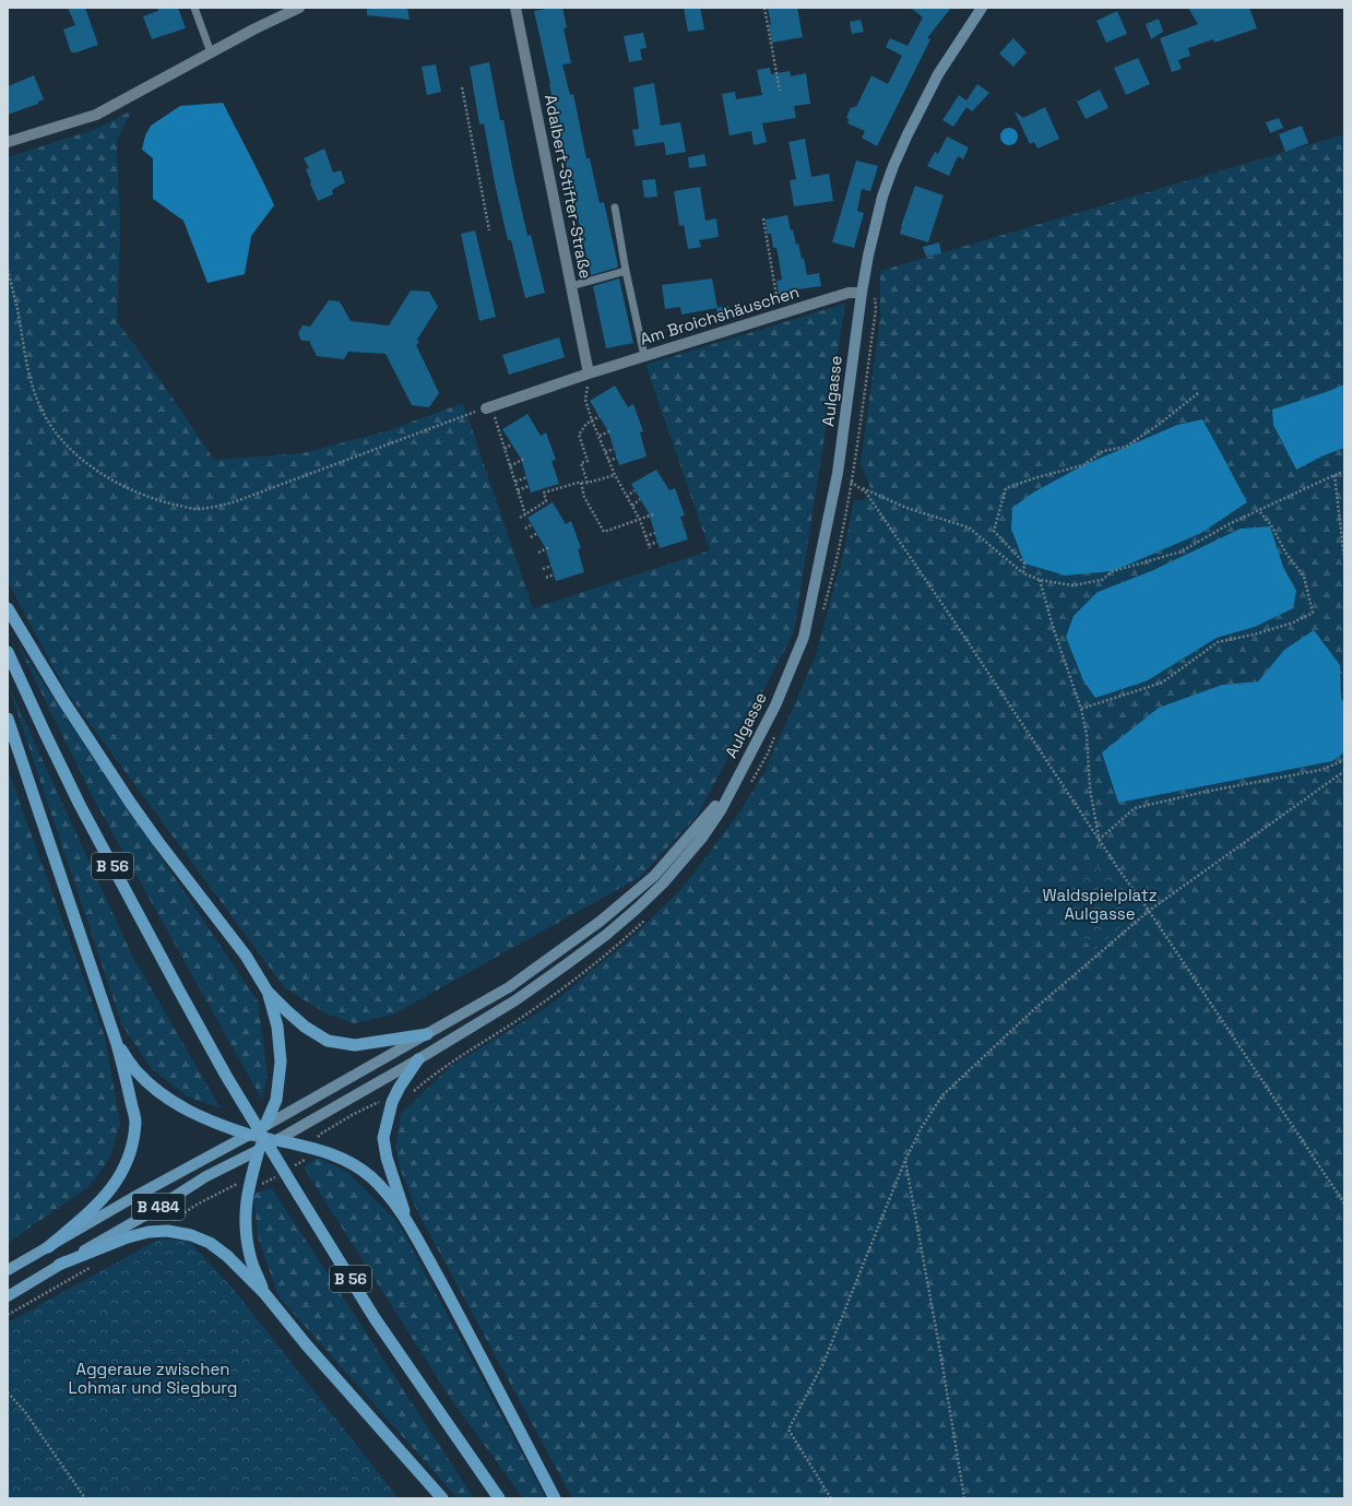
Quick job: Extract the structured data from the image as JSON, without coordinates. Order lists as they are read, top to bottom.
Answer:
{
  "streets": {
    "highway": ["B 56"],
    "main road": ["Aulgasse", "B 484"],
    "street": ["Adalbert-Stifter-Straße", "Am Broichshäuschen"]
  },
  "crossings": [
    ["Adalbert-Stifter-Straße", "Am Broichshäuschen"],
    ["Am Broichshäuschen", "Aulgasse"]
  ],
  "parks": ["Waldspielplatz Aulgasse", "Aggeraue zwischen Lohmar und Siegburg"]
}
